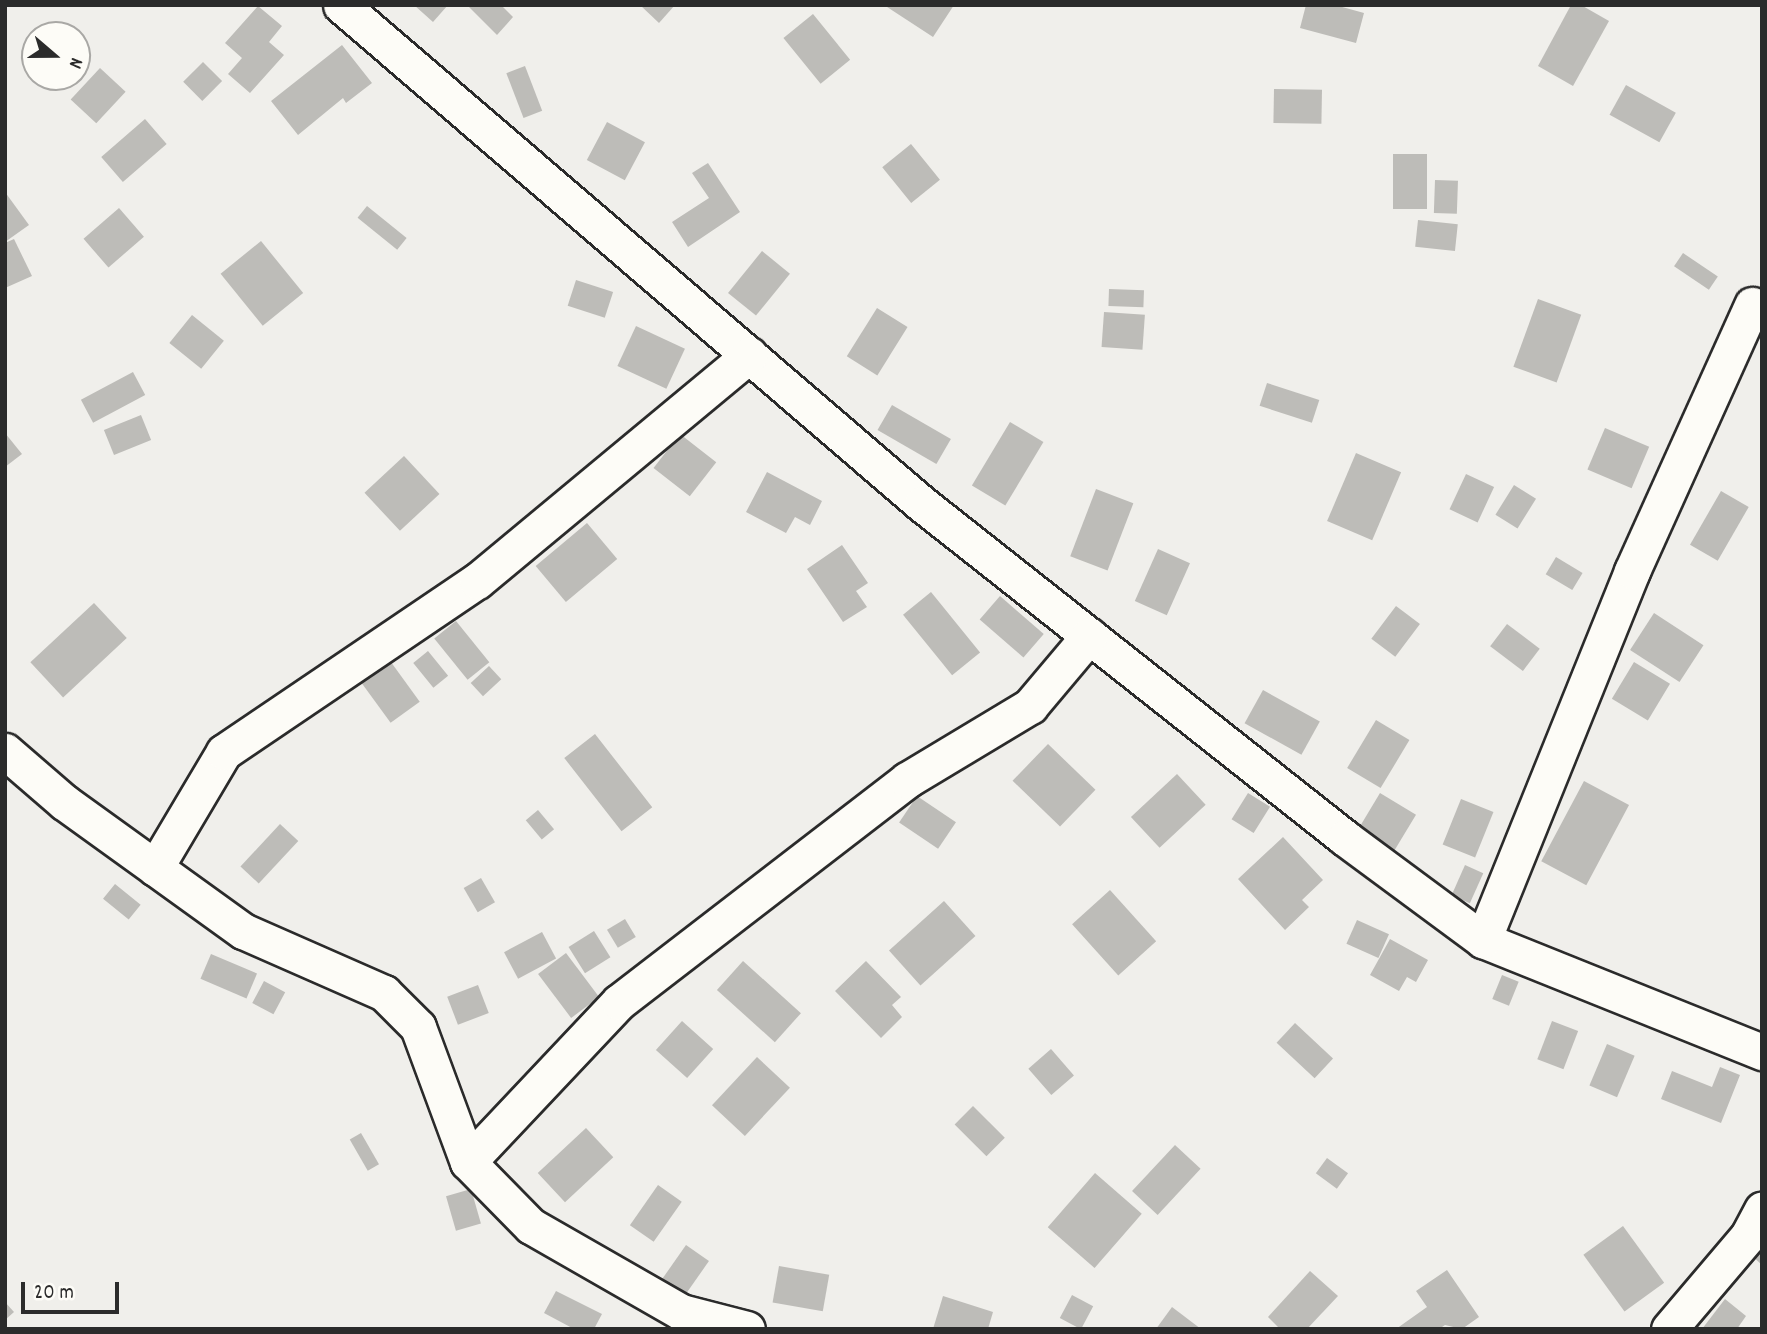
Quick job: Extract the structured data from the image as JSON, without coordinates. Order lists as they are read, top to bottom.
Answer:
{
  "scale_bar": "20 m",
  "north": "right"
}
